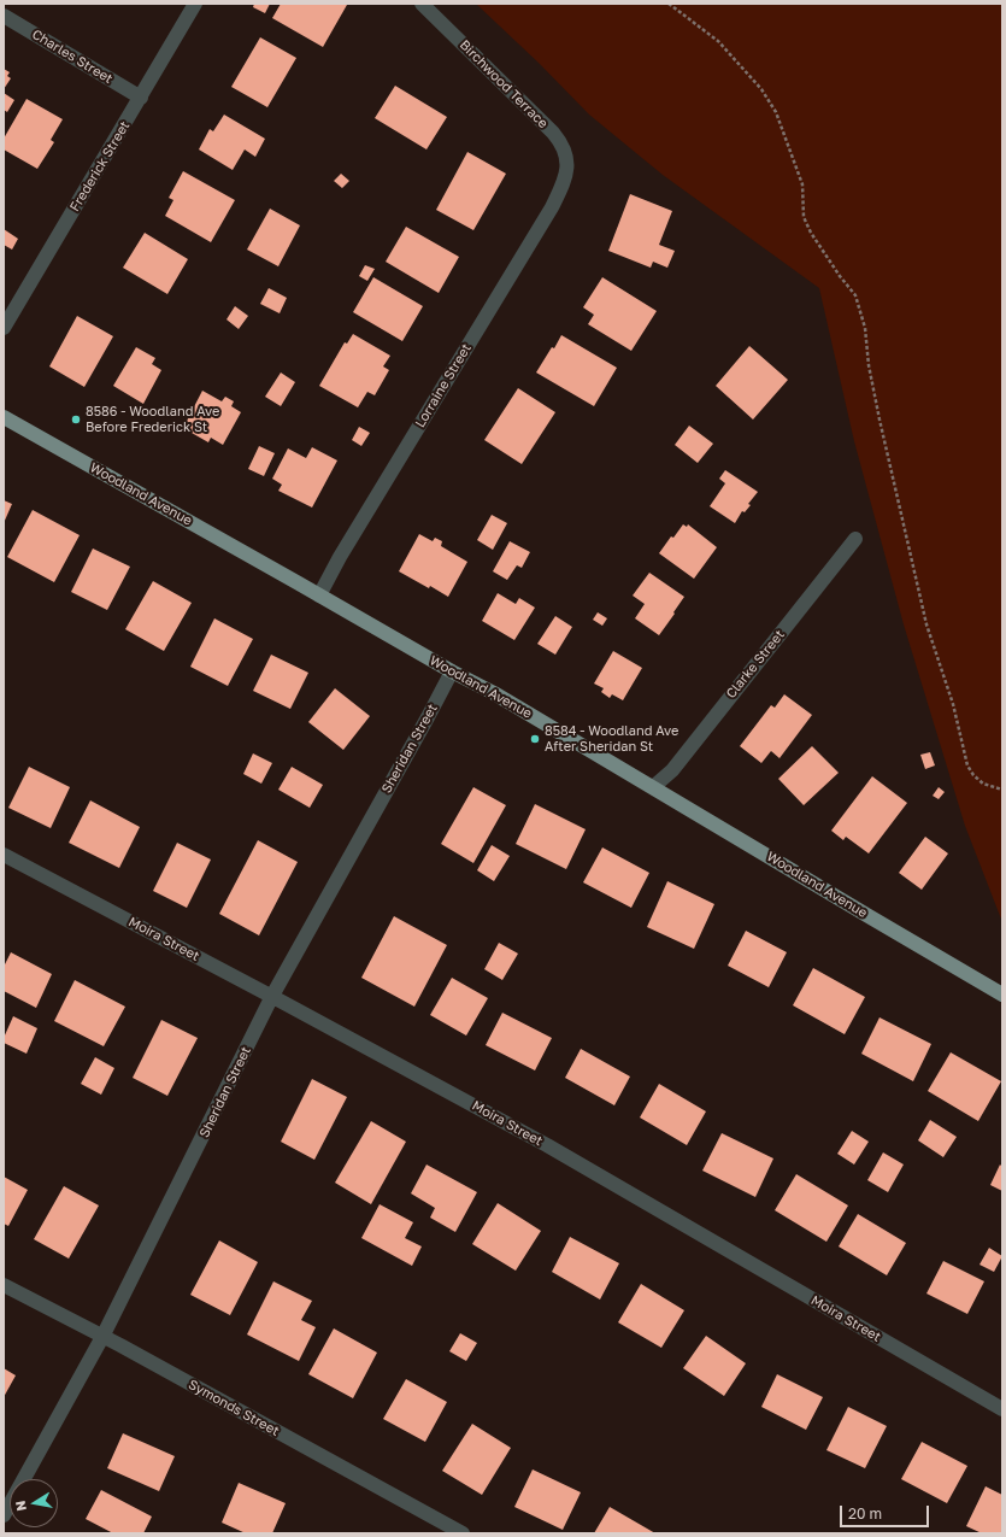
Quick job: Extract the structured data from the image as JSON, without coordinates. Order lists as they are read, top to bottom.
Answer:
{
  "streets": {
    "main road": ["Woodland Avenue"],
    "street": [
      "Charles Street",
      "Birchwood Terrace",
      "Frederick Street",
      "Lorraine Street",
      "Clarke Street",
      "Sheridan Street",
      "Moira Street",
      "Symonds Street"
    ]
  },
  "crossings": [
    ["Charles Street", "Frederick Street"],
    ["Birchwood Terrace", "Lorraine Street"],
    ["Lorraine Street", "Woodland Avenue"],
    ["Woodland Avenue", "Clarke Street"],
    ["Woodland Avenue", "Sheridan Street"],
    ["Sheridan Street", "Moira Street"],
    ["Sheridan Street", "Symonds Street"]
  ],
  "places": ["8586 - Woodland Ave Before Frederick St", "8584 - Woodland Ave After Sheridan St"],
  "scale_bar": "20 m",
  "north": "left"
}
